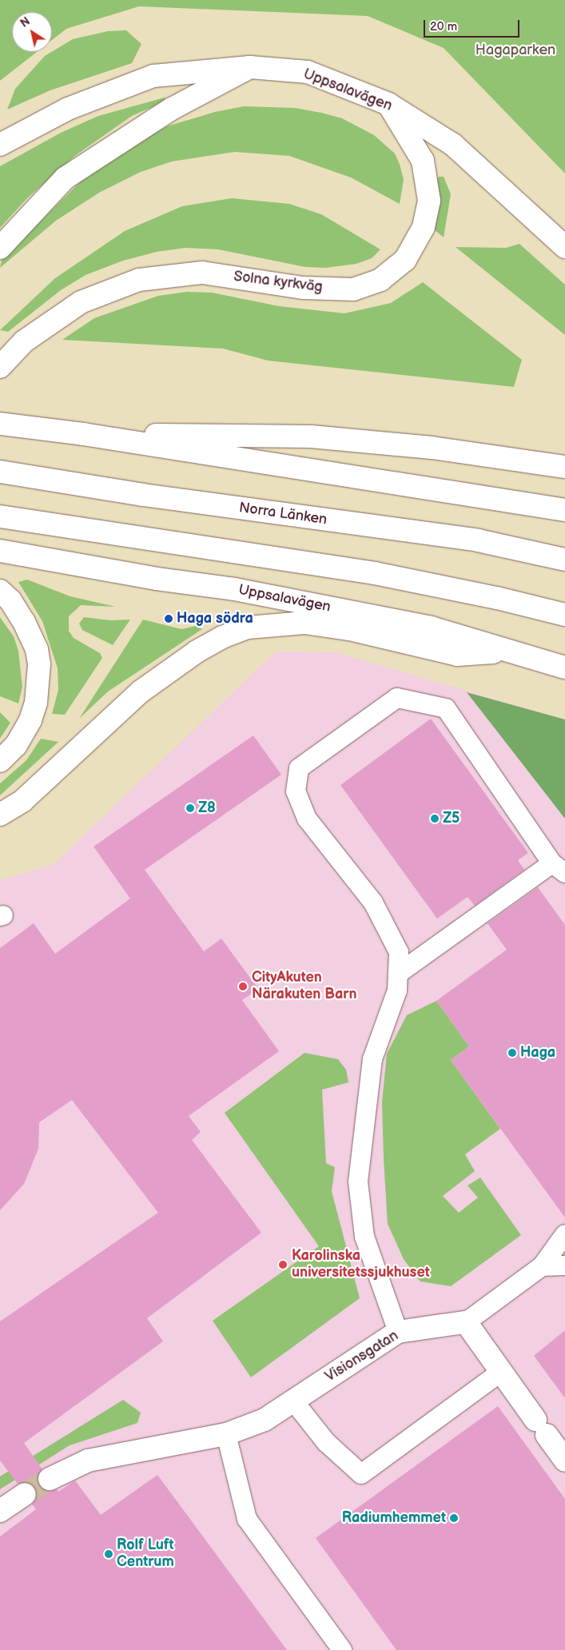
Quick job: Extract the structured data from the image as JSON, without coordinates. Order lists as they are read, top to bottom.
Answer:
{
  "streets": {
    "main road": [
      "Uppsalavägen",
      "Solna kyrkväg",
      "Norra Länken",
      "Visionsgatan"
    ]
  },
  "crossings": [
    ["Uppsalavägen", "Solna kyrkväg"]
  ],
  "parks": ["Hagaparken"],
  "places": [
    "Haga södra",
    "Z8",
    "Z5",
    "CityAkuten Närakuten Barn",
    "Haga",
    "Karolinska universitetssjukhuset",
    "Radiumhemmet",
    "Rolf Luft Centrum"
  ],
  "scale_bar": "20 m",
  "north": "top left"
}
